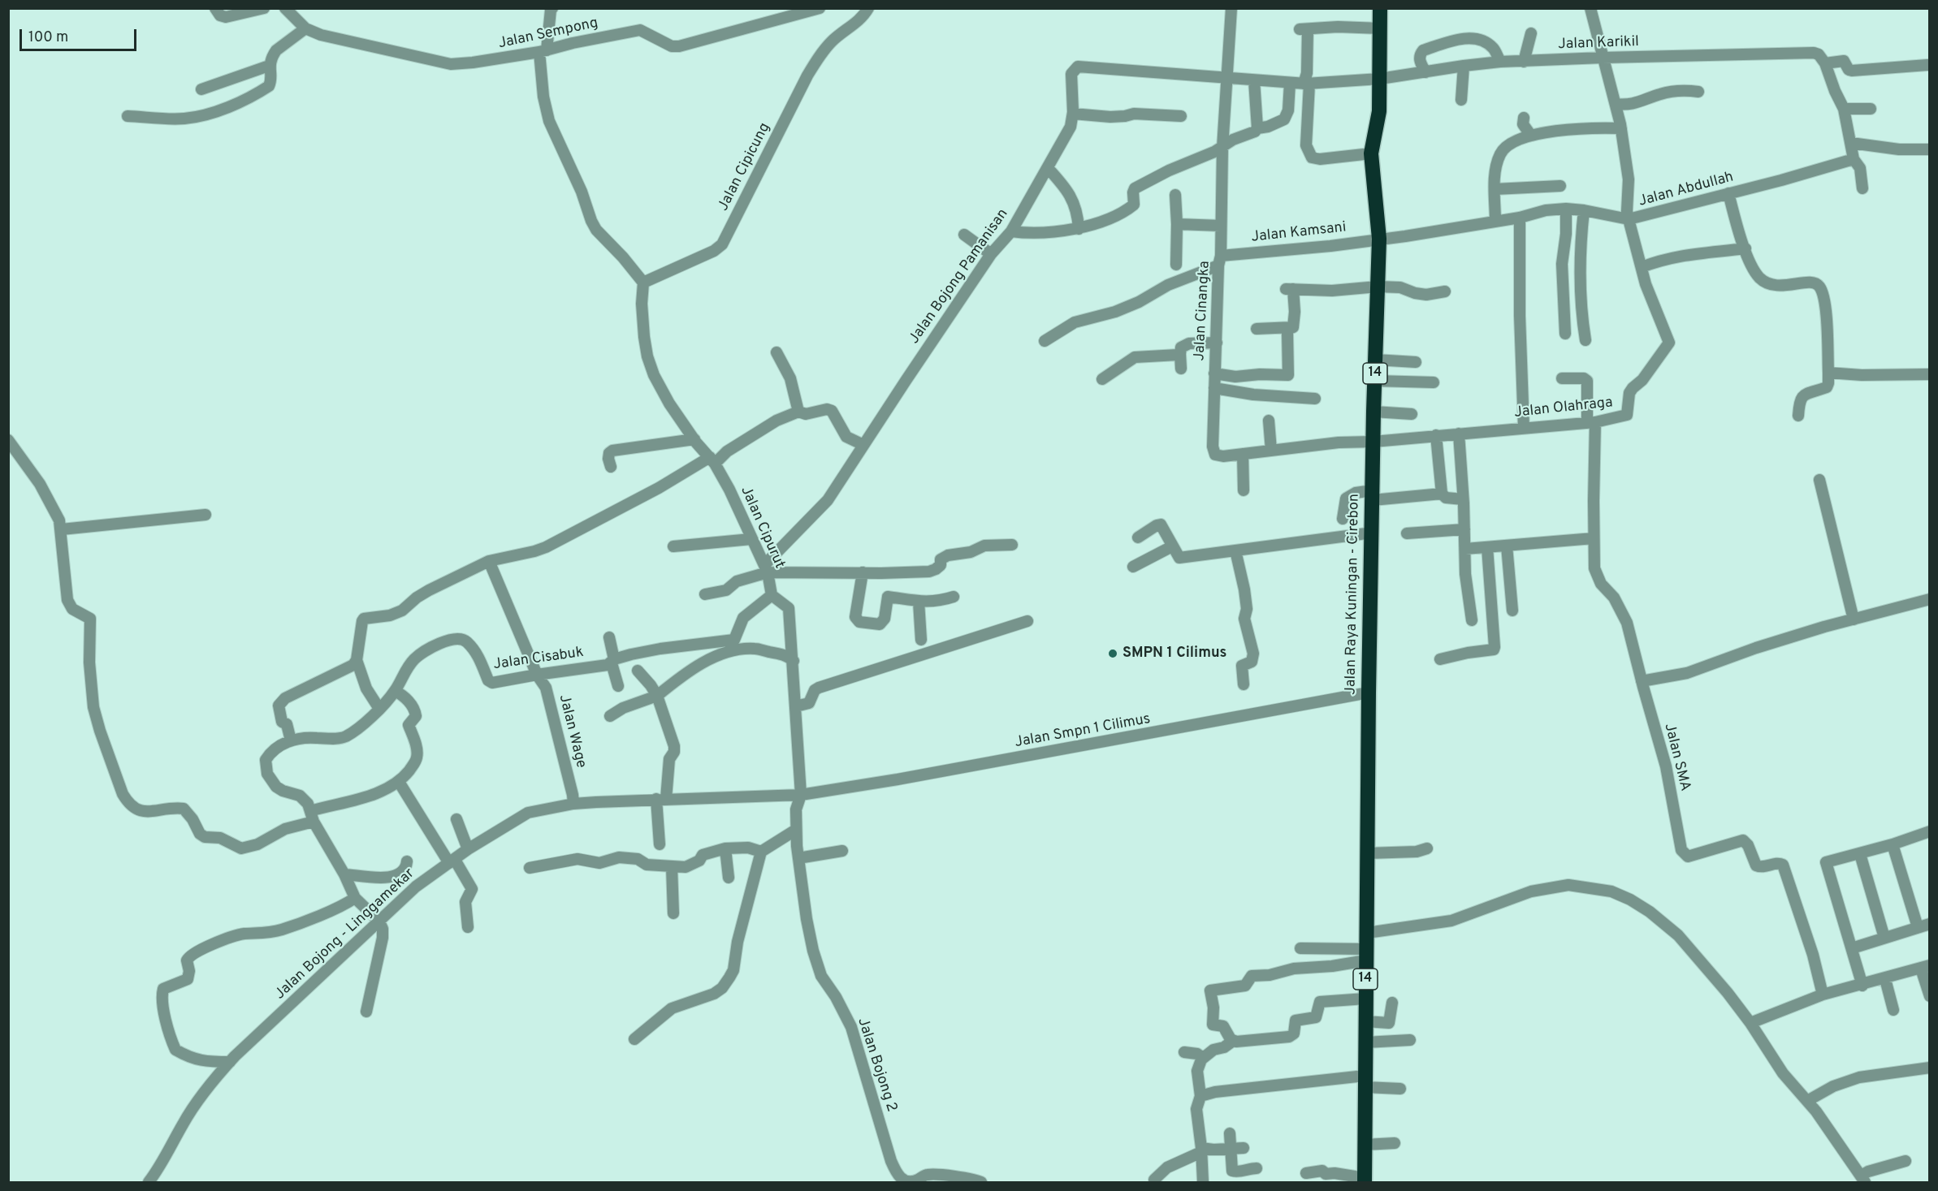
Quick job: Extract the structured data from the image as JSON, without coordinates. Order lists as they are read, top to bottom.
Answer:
{
  "streets": {
    "highway": ["14", "Jalan Raya Kuningan - Cirebon"],
    "street": [
      "Jalan Sempong",
      "Jalan Karikil",
      "Jalan Cipicung",
      "Jalan Abdullah",
      "Jalan Kamsani",
      "Jalan Bojong Pamanisan",
      "Jalan Cinangka",
      "Jalan Olahraga",
      "Jalan Cipurut",
      "Jalan Cisabuk",
      "Jalan Wage",
      "Jalan Smpn 1 Cilimus",
      "Jalan SMA",
      "Jalan Bojong - Linggamekar",
      "Jalan Bojong 2"
    ]
  },
  "crossings": [
    ["Jalan Karikil", "Jalan Bojong Pamanisan"],
    ["Jalan Karikil", "Jalan Olahraga"],
    ["Jalan Karikil", "Jalan Raya Kuningan - Cirebon"],
    ["Jalan Cipicung", "Jalan Cipurut"],
    ["Jalan Abdullah", "Jalan Kamsani"],
    ["Jalan Abdullah", "Jalan Olahraga"],
    ["Jalan Abdullah", "Jalan Raya Kuningan - Cirebon"],
    ["Jalan Kamsani", "Jalan Cinangka"],
    ["Jalan Kamsani", "Jalan Raya Kuningan - Cirebon"],
    ["Jalan Bojong Pamanisan", "Jalan Cinangka"],
    ["Jalan Bojong Pamanisan", "Jalan Cipurut"],
    ["Jalan Bojong Pamanisan", "Jalan Raya Kuningan - Cirebon"],
    ["Jalan Cinangka", "Jalan Olahraga"],
    ["Jalan Cinangka", "Jalan Raya Kuningan - Cirebon"],
    ["Jalan Olahraga", "Jalan Raya Kuningan - Cirebon"],
    ["Jalan Olahraga", "Jalan SMA"],
    ["Jalan Cipurut", "Jalan Cisabuk"],
    ["Jalan Raya Kuningan - Cirebon", "Jalan Smpn 1 Cilimus"],
    ["Jalan Cisabuk", "Jalan Wage"],
    ["Jalan Wage", "Jalan Bojong - Linggamekar"],
    ["Jalan Smpn 1 Cilimus", "Jalan Bojong - Linggamekar"],
    ["Jalan Smpn 1 Cilimus", "Jalan Bojong 2"],
    ["Jalan Bojong - Linggamekar", "Jalan Bojong 2"]
  ],
  "places": ["SMPN 1 Cilimus"],
  "scale_bar": "100 m"
}
